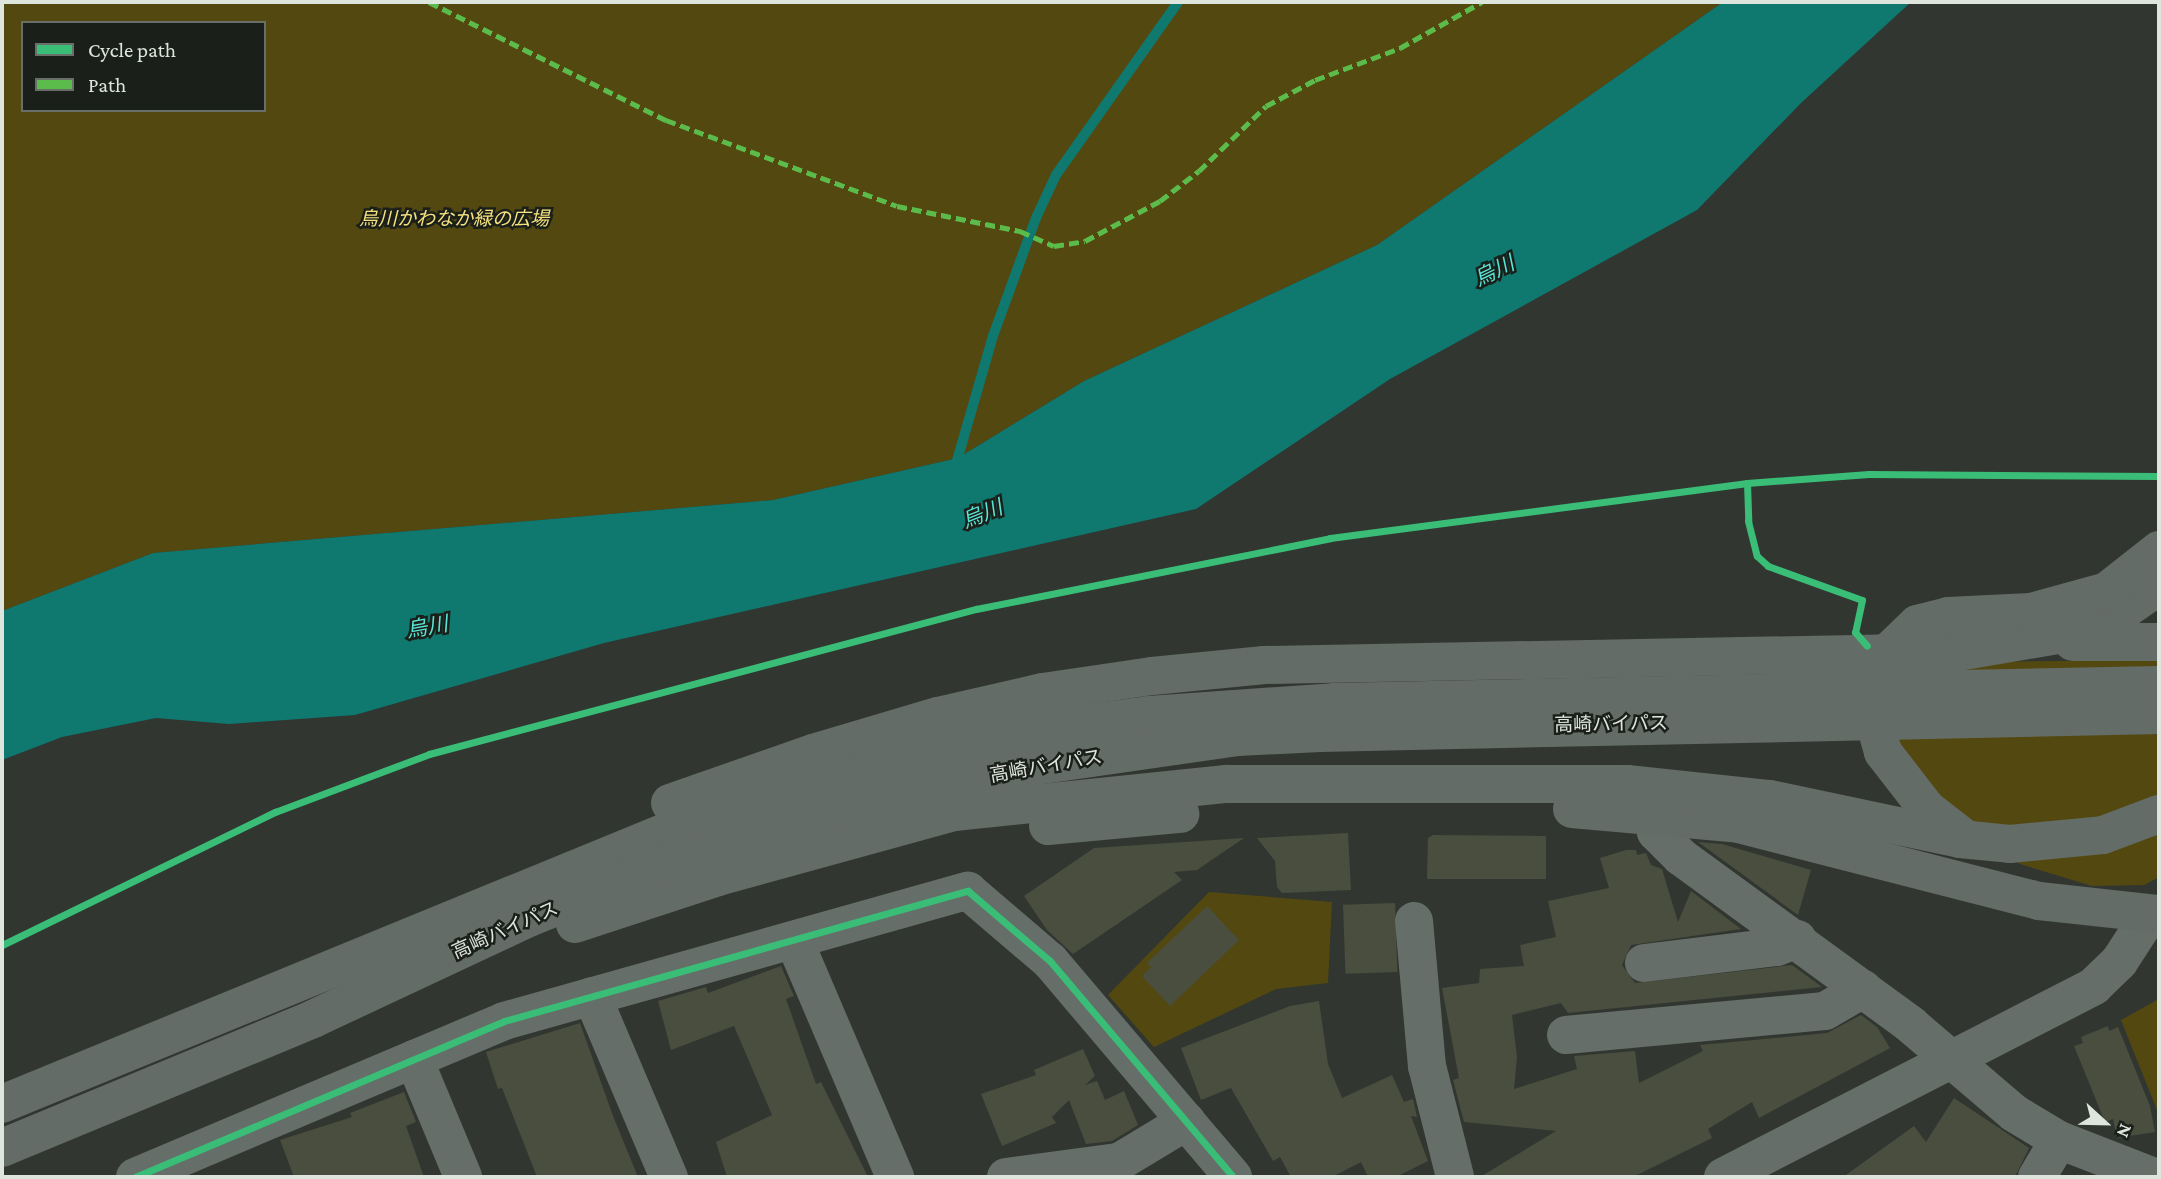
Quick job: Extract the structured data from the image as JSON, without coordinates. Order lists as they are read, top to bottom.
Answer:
{
  "streets": {
    "highway": ["高崎バイパス"]
  },
  "water": ["烏川"],
  "parks": ["烏川かわなか緑の広場"],
  "legend": ["Cycle path", "Path"],
  "north": "right"
}
